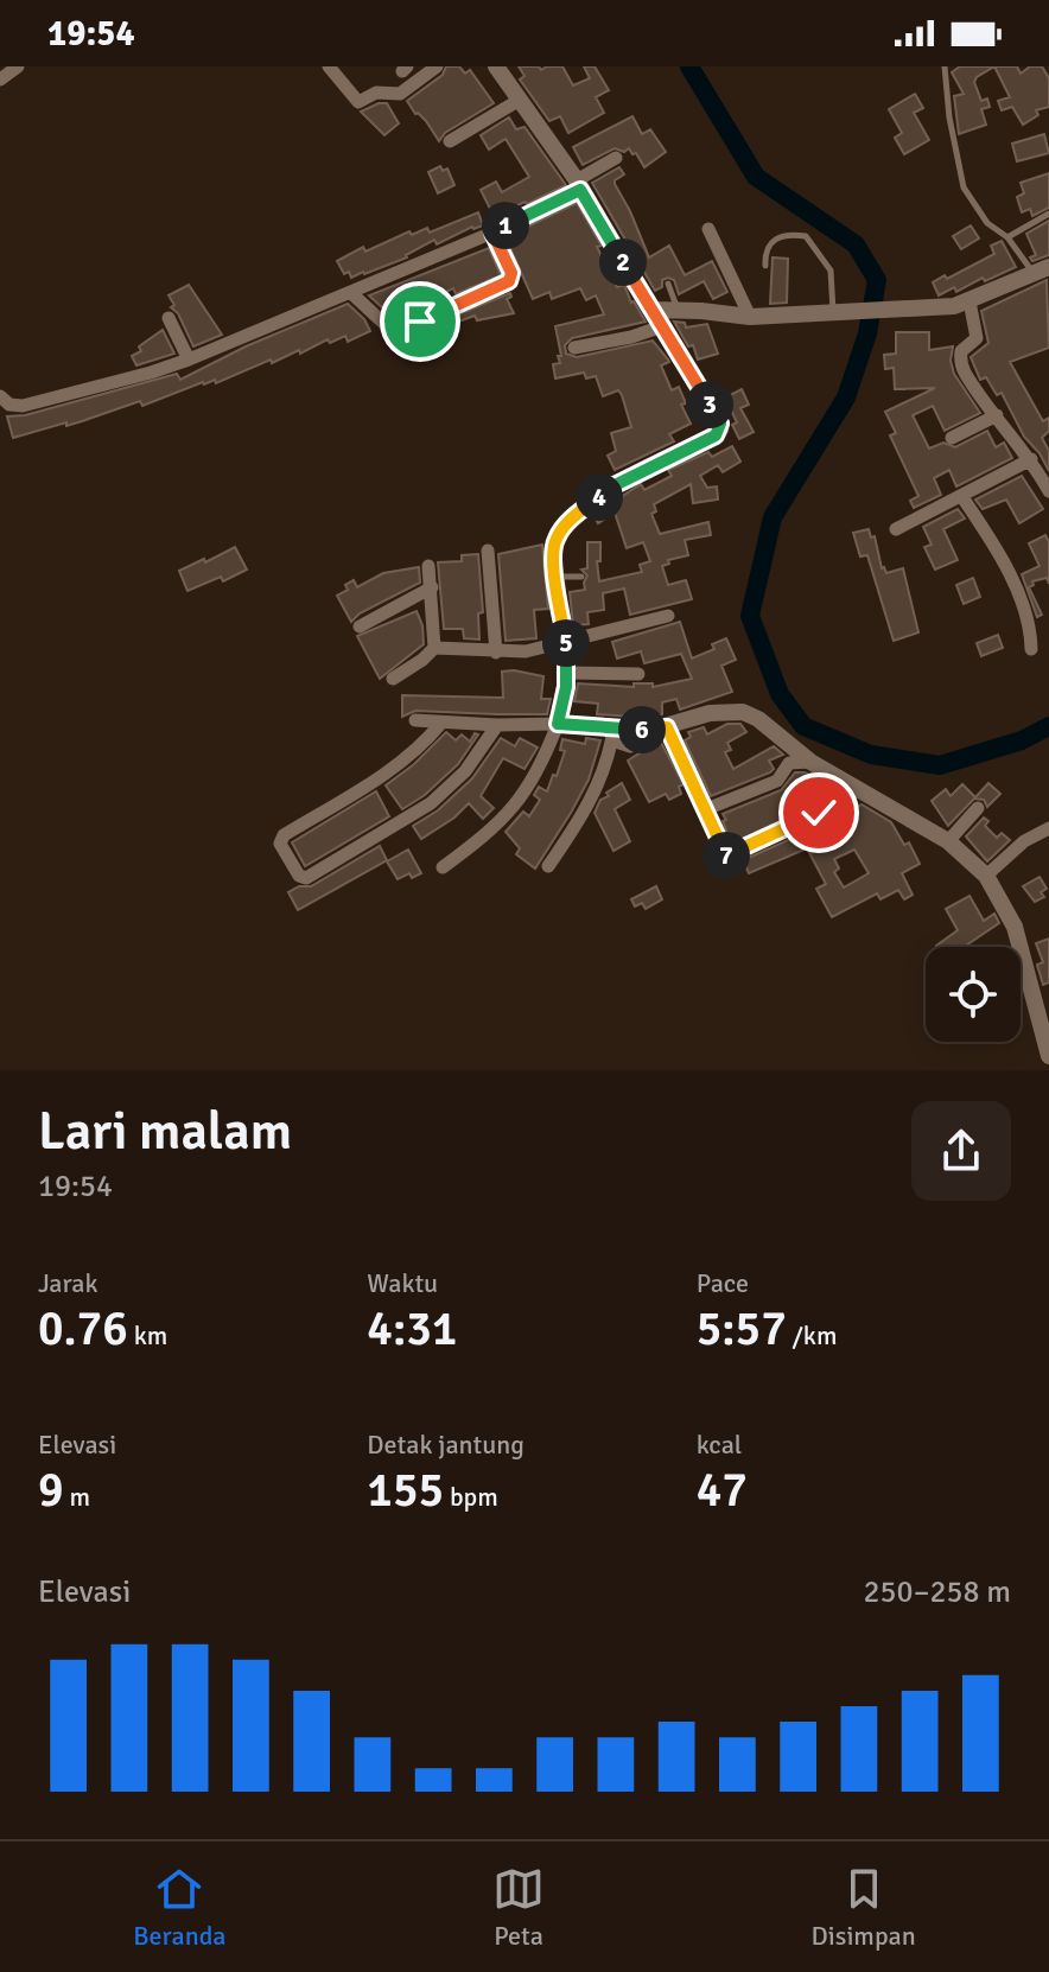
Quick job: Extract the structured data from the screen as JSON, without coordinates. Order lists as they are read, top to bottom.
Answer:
{
  "page": {
    "status": "19:54",
    "pins": [
      "1",
      "2",
      "3",
      "4",
      "5",
      "6",
      "7"
    ],
    "heading": ["Lari malam", "19:54"],
    "stats": [
      ["Jarak", "0.76 km"],
      ["Waktu", "4:31"],
      ["Pace", "5:57 /km"],
      ["Elevasi", "9 m"],
      ["Detak jantung", "155 bpm"],
      ["kcal", "47"]
    ],
    "chart": ["Elevasi", "250–258 m"],
    "tabs": ["Beranda", "Peta", "Disimpan"]
  }
}
